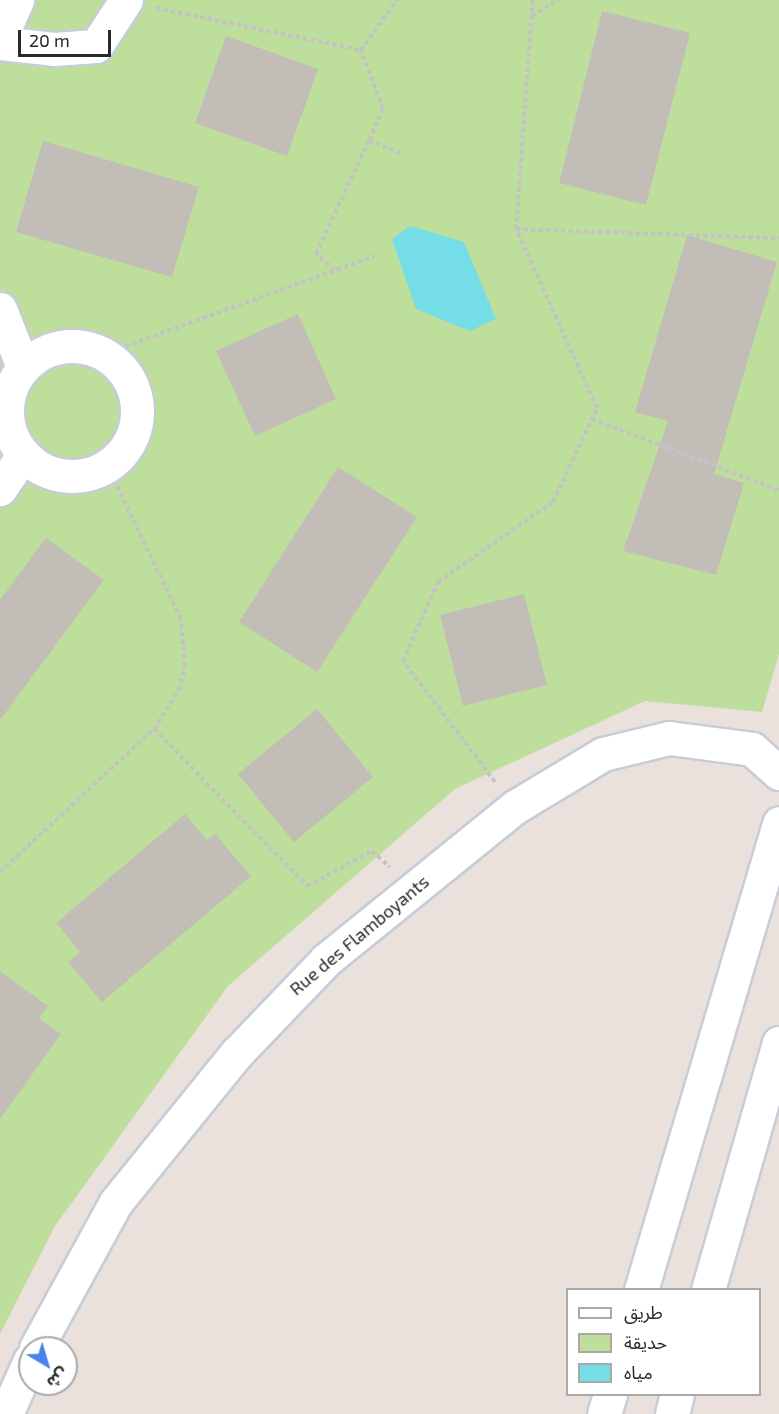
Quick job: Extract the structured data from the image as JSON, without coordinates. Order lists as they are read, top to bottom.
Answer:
{
  "streets": {
    "street": ["Rue des Flamboyants"]
  },
  "legend": ["طريق", "حديقة", "مياه"],
  "scale_bar": "20 m",
  "north": "bottom right"
}
